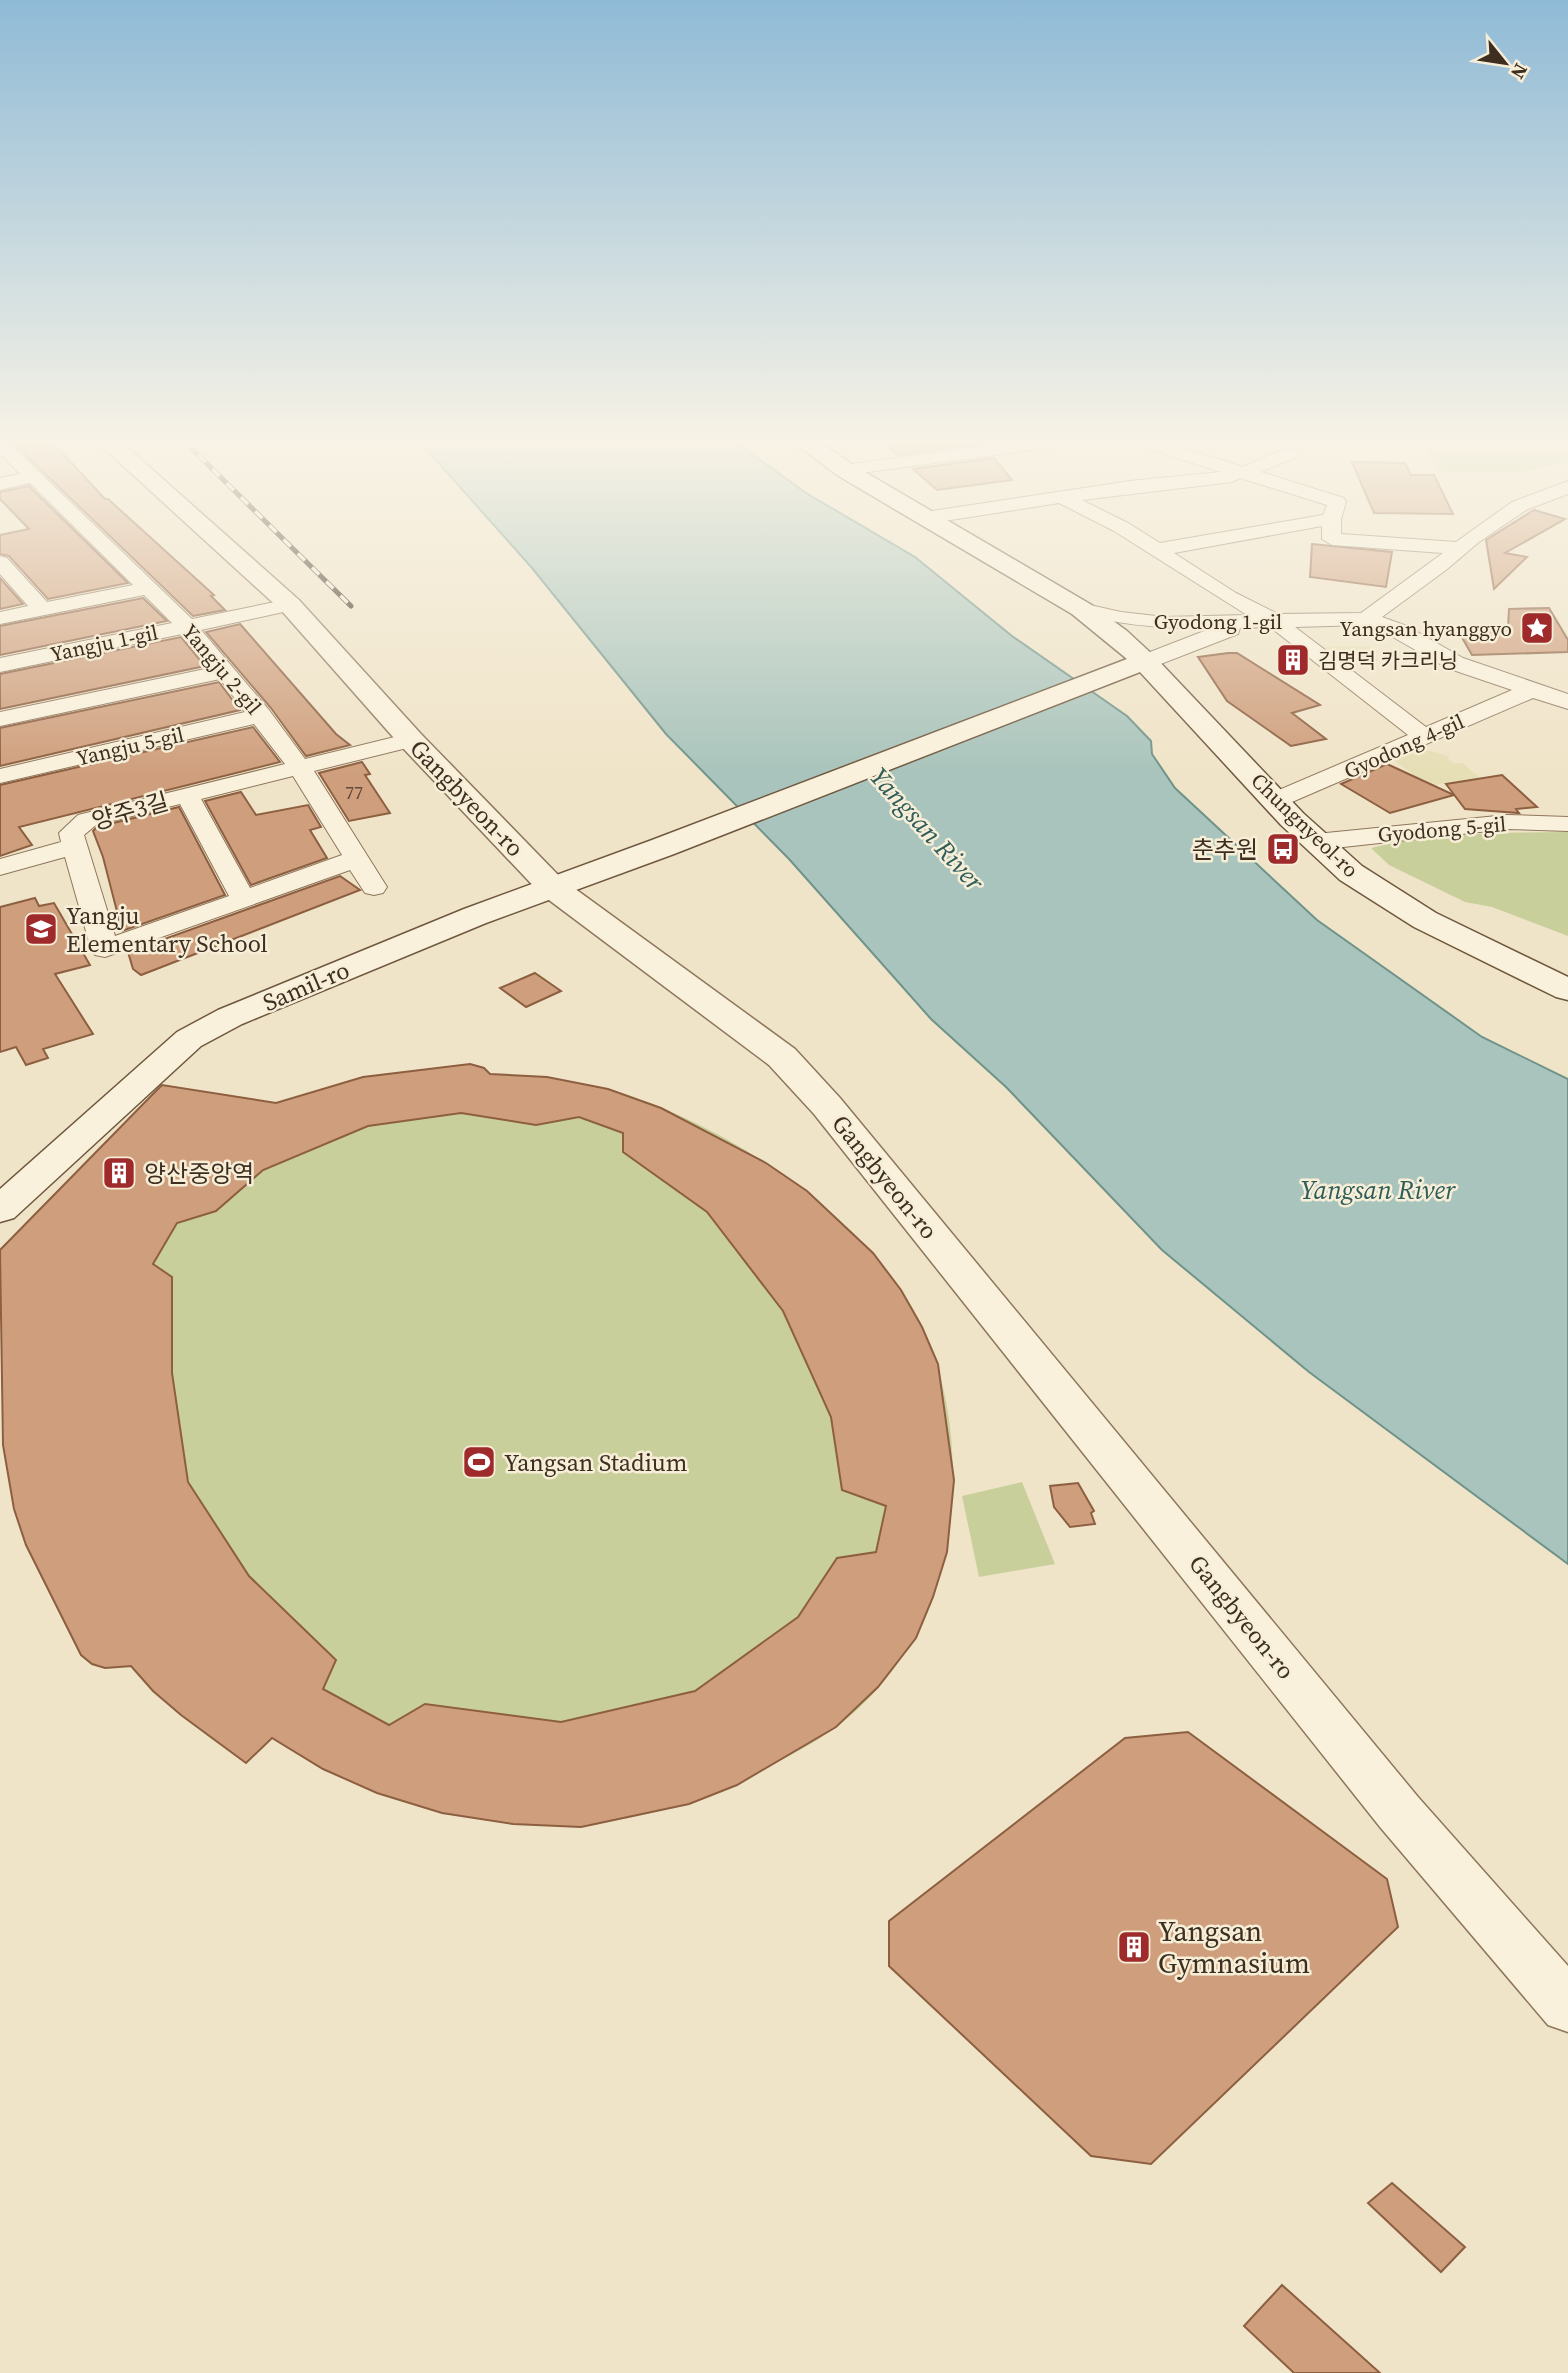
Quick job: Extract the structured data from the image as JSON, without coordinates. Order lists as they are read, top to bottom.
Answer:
{
  "streets": {
    "main road": ["Gangbyeon-ro", "Chungnyeol-ro", "Samil-ro"],
    "street": [
      "Gyodong 1-gil",
      "Yangju 1-gil",
      "Yangju 2-gil",
      "Yangju 5-gil",
      "Gyodong 4-gil",
      "양주3길",
      "Gyodong 5-gil"
    ]
  },
  "crossings": [
    ["Gyodong 1-gil", "Chungnyeol-ro"],
    ["Yangju 1-gil", "Yangju 2-gil"],
    ["Yangju 1-gil", "Gangbyeon-ro"],
    ["Yangju 2-gil", "Yangju 5-gil"],
    ["Yangju 2-gil", "양주3길"],
    ["Gyodong 4-gil", "Chungnyeol-ro"],
    ["Gangbyeon-ro", "양주3길"],
    ["Gangbyeon-ro", "Samil-ro"],
    ["Chungnyeol-ro", "Gyodong 5-gil"],
    ["Chungnyeol-ro", "Samil-ro"]
  ],
  "water": ["Yangsan River"],
  "places": {
    "place": ["Yangsan hyanggyo"],
    "building": ["김명덕 카크리닝", "양산중앙역", "Yangsan Gymnasium"],
    "bus stop": ["춘추원"],
    "school or university": ["Yangju Elementary School"],
    "sports": ["Yangsan Stadium"]
  },
  "house_numbers": ["77"],
  "north": "bottom right"
}
